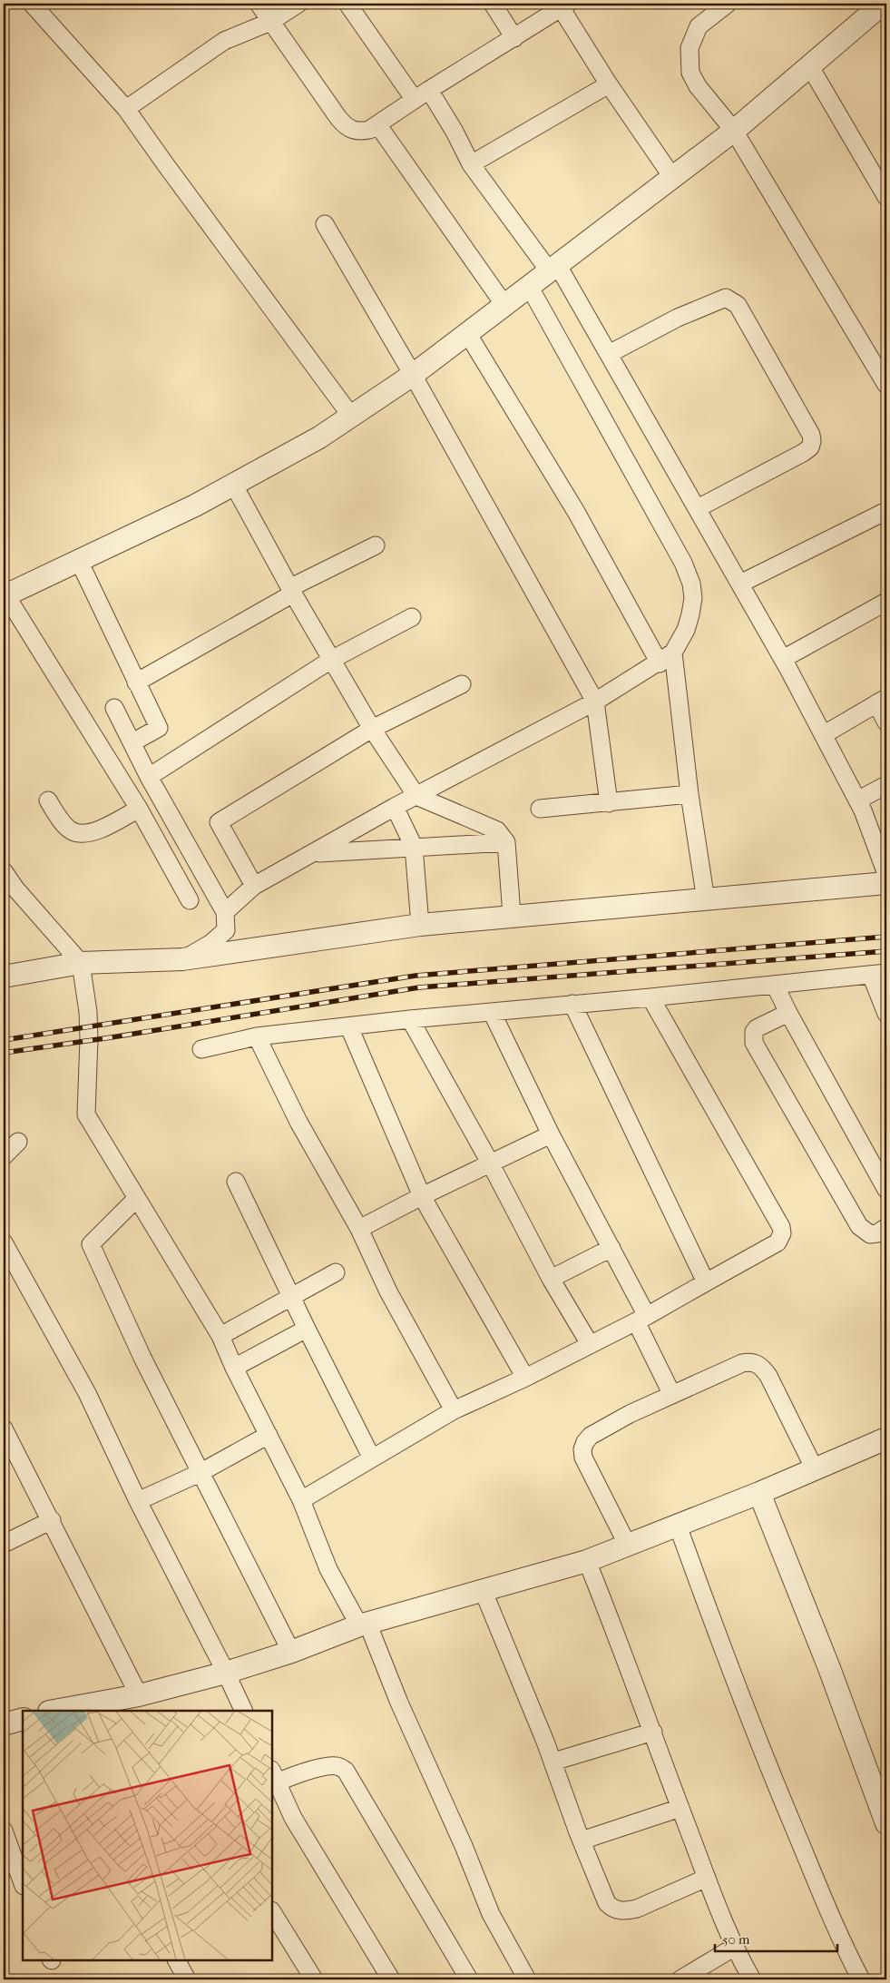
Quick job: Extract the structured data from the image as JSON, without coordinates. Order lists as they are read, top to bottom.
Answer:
{
  "scale_bar": "50 m"
}
